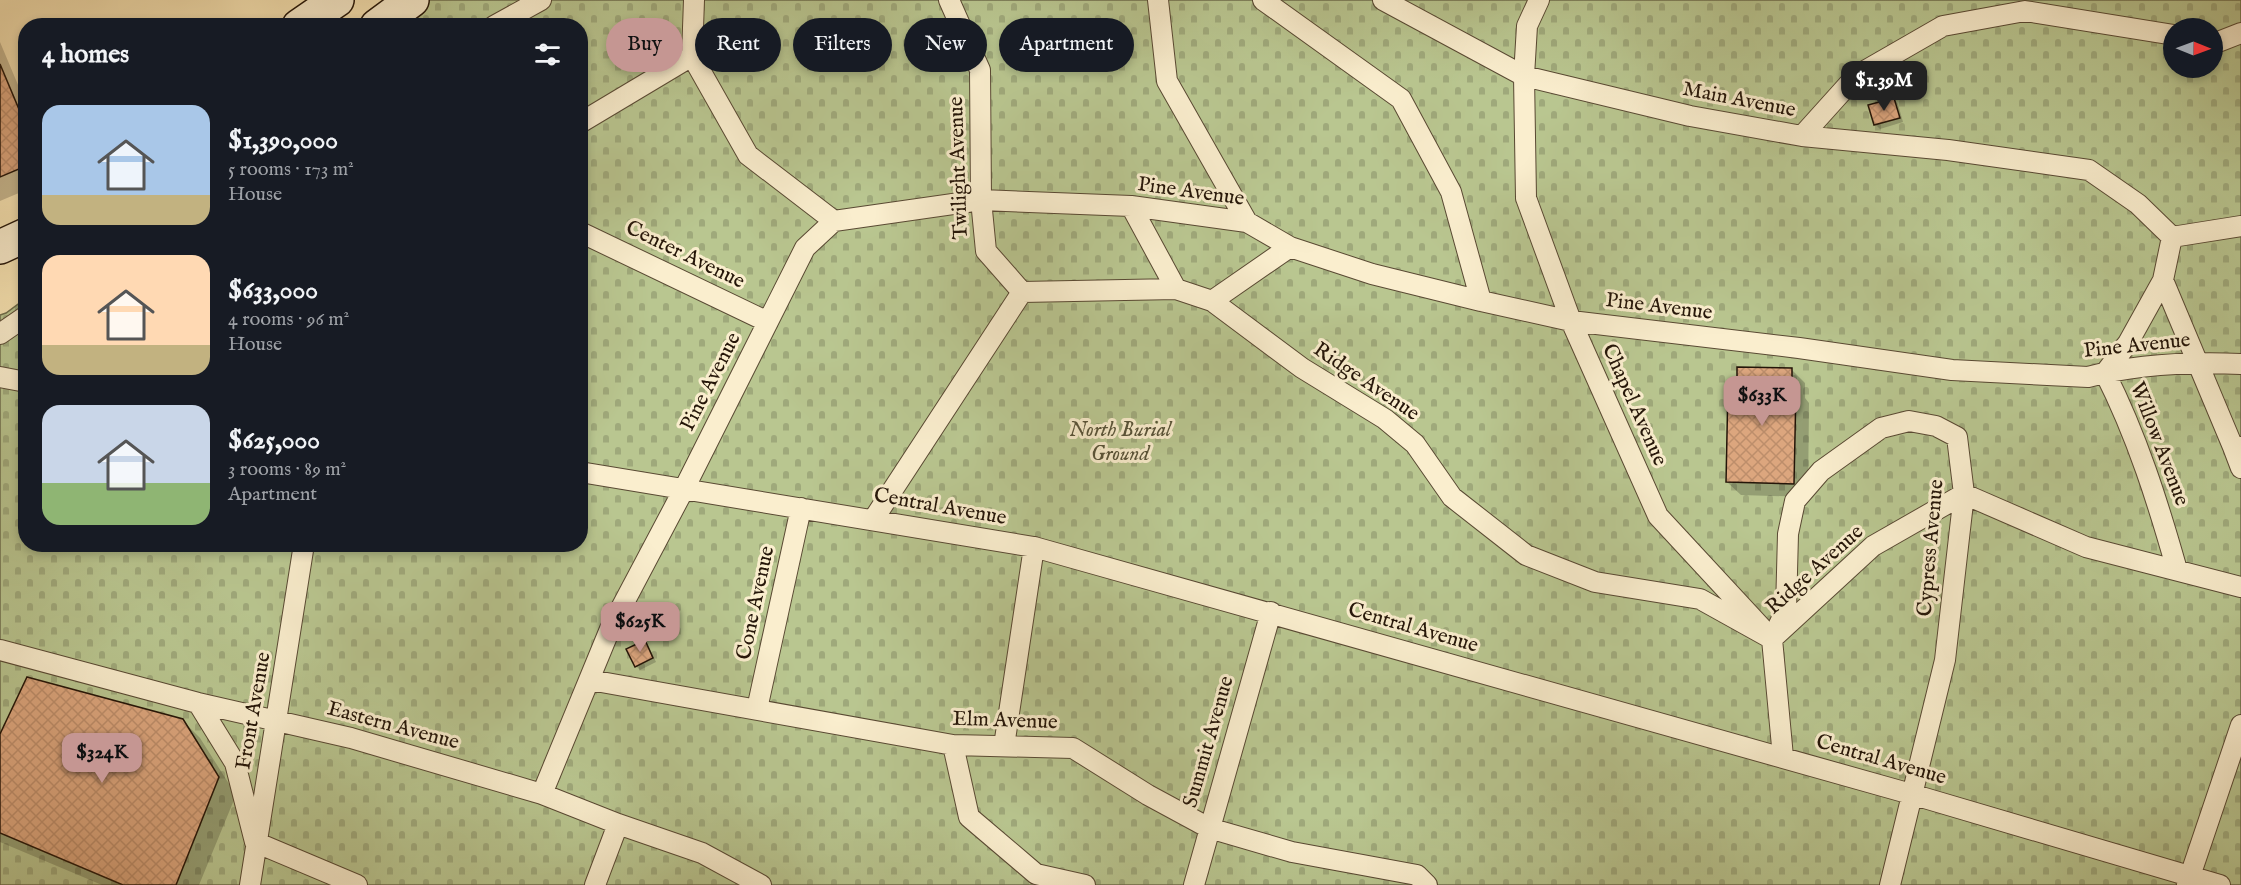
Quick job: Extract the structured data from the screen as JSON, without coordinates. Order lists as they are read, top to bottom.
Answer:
{
  "streets": {
    "lane": [
      "Main Avenue",
      "Twilight Avenue",
      "Pine Avenue",
      "Center Avenue",
      "Ridge Avenue",
      "Chapel Avenue",
      "Willow Avenue",
      "Central Avenue",
      "Cypress Avenue",
      "Cone Avenue",
      "Front Avenue",
      "Elm Avenue",
      "Eastern Avenue",
      "Summit Avenue"
    ]
  },
  "crossings": [
    ["Main Avenue", "Chapel Avenue"],
    ["Twilight Avenue", "Pine Avenue"],
    ["Twilight Avenue", "Ridge Avenue"],
    ["Pine Avenue", "Center Avenue"],
    ["Pine Avenue", "Chapel Avenue"],
    ["Pine Avenue", "Willow Avenue"],
    ["Pine Avenue", "Central Avenue"],
    ["Pine Avenue", "Elm Avenue"],
    ["Pine Avenue", "Eastern Avenue"],
    ["Ridge Avenue", "Chapel Avenue"],
    ["Ridge Avenue", "Cypress Avenue"],
    ["Chapel Avenue", "Cypress Avenue"],
    ["Central Avenue", "Cypress Avenue"],
    ["Central Avenue", "Cone Avenue"],
    ["Central Avenue", "Summit Avenue"],
    ["Cone Avenue", "Elm Avenue"],
    ["Front Avenue", "Eastern Avenue"],
    ["Elm Avenue", "Summit Avenue"]
  ],
  "parks": ["North Burial Ground"],
  "north": "right",
  "page": {
    "chip": [
      "Buy",
      "Rent",
      "Filters",
      "New",
      "Apartment"
    ],
    "heading": "4 homes",
    "price": [
      "$1.39M",
      "$633K",
      "$625K",
      "$324K"
    ],
    "list": [
      {
        "name": "$1,390,000",
        "note": "5 rooms · 173 m² · House"
      },
      {
        "name": "$633,000",
        "note": "4 rooms · 96 m² · House"
      },
      {
        "name": "$625,000",
        "note": "3 rooms · 89 m² · Apartment"
      }
    ]
  }
}
